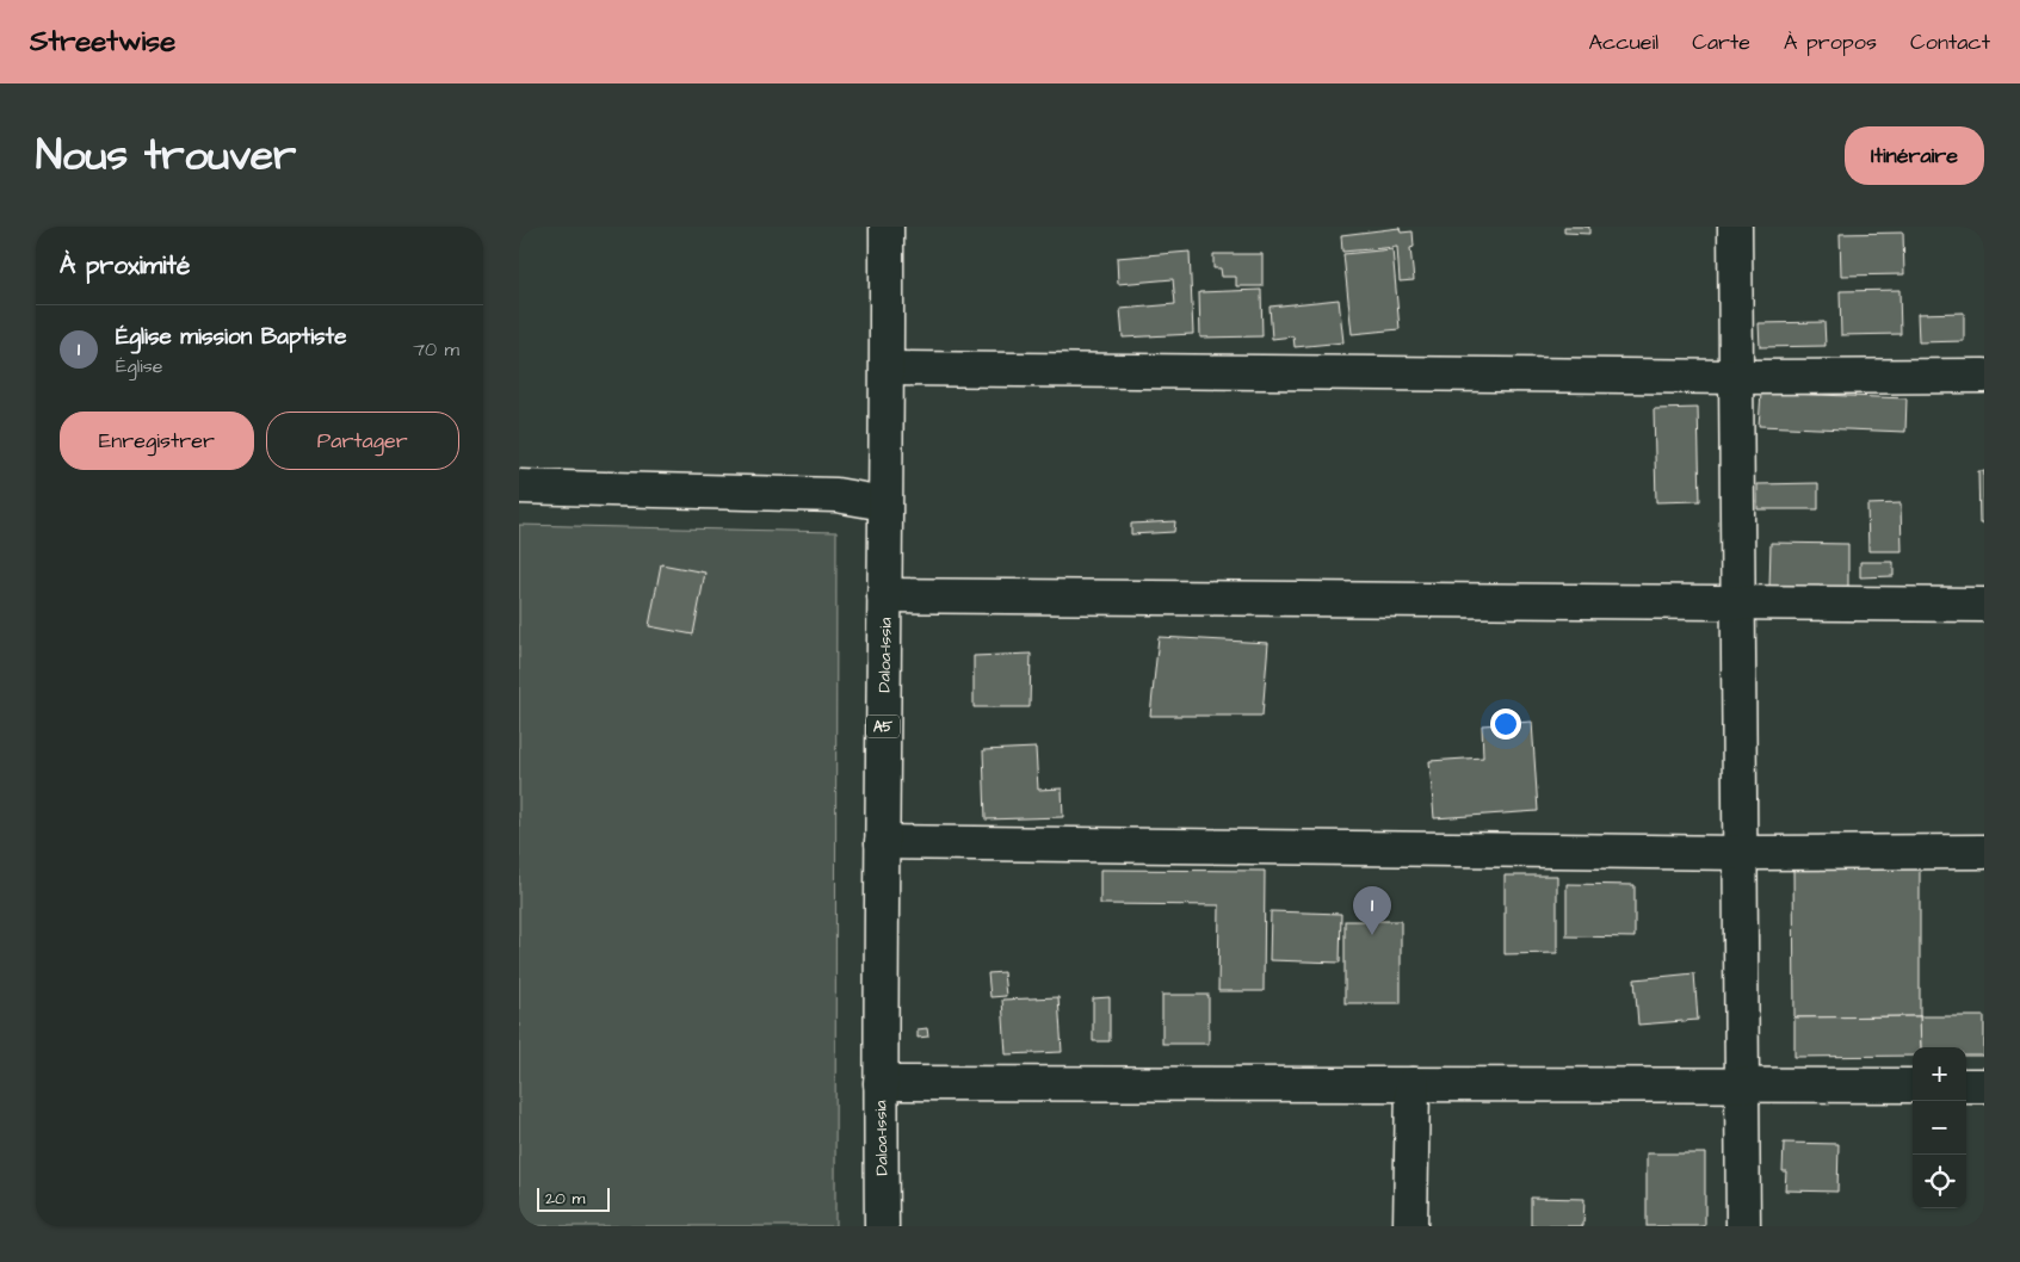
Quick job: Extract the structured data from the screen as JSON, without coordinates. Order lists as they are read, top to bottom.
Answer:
{
  "streets": {
    "street": ["Daloa-Issia", "A5"]
  },
  "scale_bar": "20 m",
  "page": {
    "header": "Streetwise",
    "nav": [
      "Accueil",
      "Carte",
      "À propos",
      "Contact"
    ],
    "title": "Nous trouver",
    "buttons": [
      "Itinéraire",
      ["Enregistrer", "Partager"]
    ],
    "heading": "À proximité",
    "list": [
      {
        "mark": "1",
        "name": "Église mission Baptiste",
        "note": "Église",
        "value": "70 m"
      }
    ],
    "pins": "1",
    "map_buttons": ["+", "−"],
    "scale": "20 m"
  }
}
